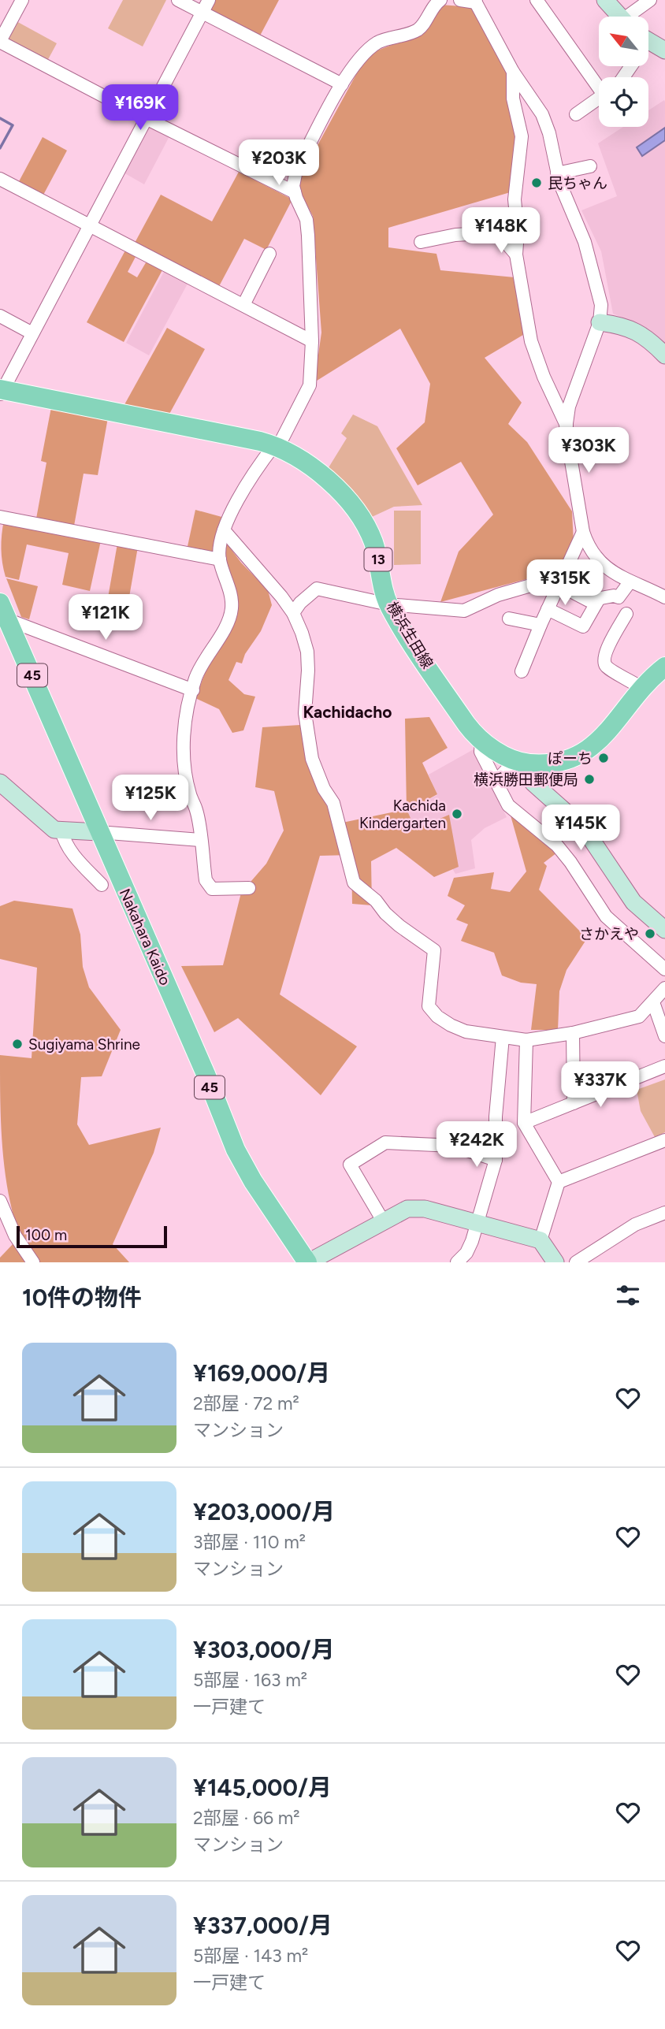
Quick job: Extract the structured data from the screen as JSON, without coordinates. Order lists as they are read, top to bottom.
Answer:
{
  "streets": {
    "main road": [
      "13",
      "横浜生田線",
      "45",
      "Nakahara Kaido"
    ]
  },
  "districts": ["Kachidacho"],
  "places": [
    "民ちゃん",
    "ぽーち",
    "横浜勝田郵便局",
    "Kachida Kindergarten",
    "さかえや",
    "Sugiyama Shrine"
  ],
  "scale_bar": "100 m",
  "north": "top left",
  "page": {
    "price": [
      "¥169K",
      "¥203K",
      "¥148K",
      "¥303K",
      "¥315K",
      "¥121K",
      "¥125K",
      "¥145K",
      "¥337K",
      "¥242K"
    ],
    "scale": "100 m",
    "heading": "10件の物件",
    "list": [
      {
        "name": "¥169,000/月",
        "note": "2部屋 · 72 m² · マンション"
      },
      {
        "name": "¥203,000/月",
        "note": "3部屋 · 110 m² · マンション"
      },
      {
        "name": "¥303,000/月",
        "note": "5部屋 · 163 m² · 一戸建て"
      },
      {
        "name": "¥145,000/月",
        "note": "2部屋 · 66 m² · マンション"
      },
      {
        "name": "¥337,000/月",
        "note": "5部屋 · 143 m² · 一戸建て"
      }
    ]
  }
}
